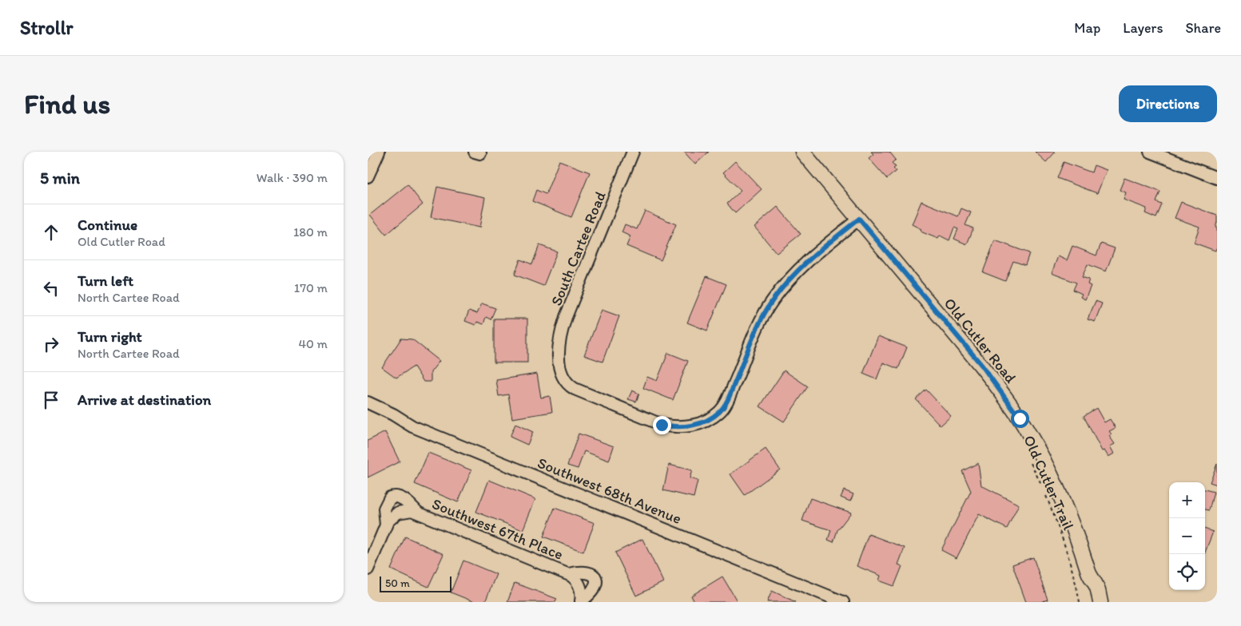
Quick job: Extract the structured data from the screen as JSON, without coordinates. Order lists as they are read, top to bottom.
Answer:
{
  "streets": {
    "main road": ["Old Cutler Road"],
    "street": ["South Cartee Road", "Southwest 68th Avenue", "Southwest 67th Place"],
    "path": ["Old Cutler Trail"]
  },
  "crossings": [
    ["South Cartee Road", "Old Cutler Road"]
  ],
  "scale_bar": "50 m",
  "page": {
    "header": "Strollr",
    "nav": ["Map", "Layers", "Share"],
    "buttons": "Directions",
    "title": "Find us",
    "heading": ["5 min", "Walk · 390 m"],
    "list": [
      ["Continue", "Old Cutler Road", "180 m"],
      ["Turn left", "North Cartee Road", "170 m"],
      ["Turn right", "North Cartee Road", "40 m"],
      "Arrive at destination"
    ],
    "map_buttons": ["+", "−"],
    "scale": "50 m"
  }
}
